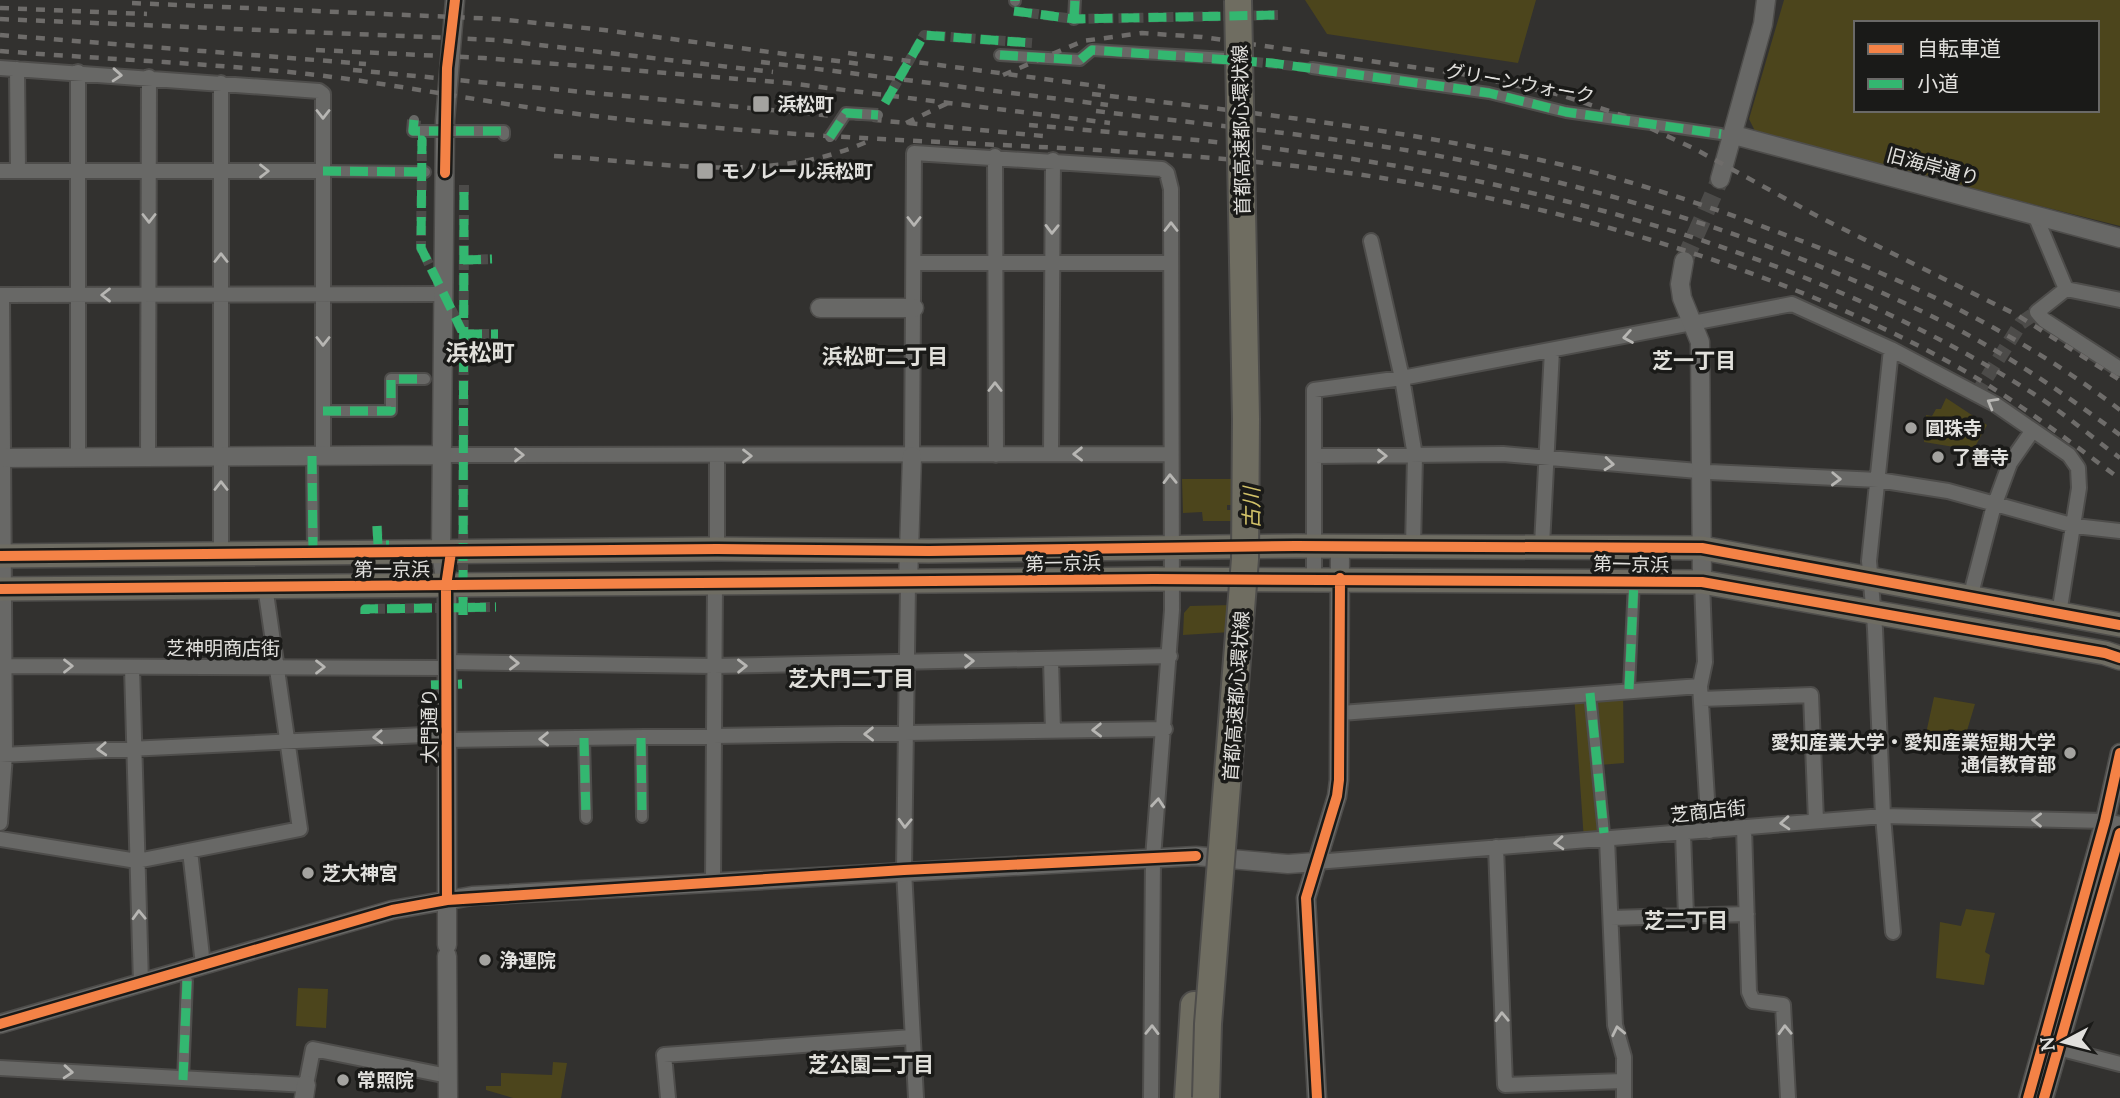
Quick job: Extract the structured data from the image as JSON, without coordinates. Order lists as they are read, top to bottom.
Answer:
{
  "streets": {
    "highway": ["首都高速都心環状線", "第一京浜"],
    "street": [
      "グリーンウォーク",
      "旧海岸通り",
      "芝神明商店街",
      "大門通り",
      "芝商店街"
    ]
  },
  "crossings": [
    ["グリーンウォーク", "旧海岸通り"],
    ["第一京浜", "大門通り"],
    ["芝神明商店街", "大門通り"]
  ],
  "one_way": ["芝商店街"],
  "districts": [
    "浜松町",
    "浜松町二丁目",
    "芝一丁目",
    "芝大門二丁目",
    "芝二丁目",
    "芝公園二丁目"
  ],
  "water": ["古川"],
  "places": {
    "transit": ["浜松町", "モノレール浜松町"],
    "other": [
      "圓珠寺",
      "了善寺",
      "愛知産業大学・愛知産業短期大学 通信教育部",
      "芝大神宮",
      "浄運院",
      "常照院"
    ]
  },
  "legend": ["自転車道", "小道"],
  "north": "left"
}
